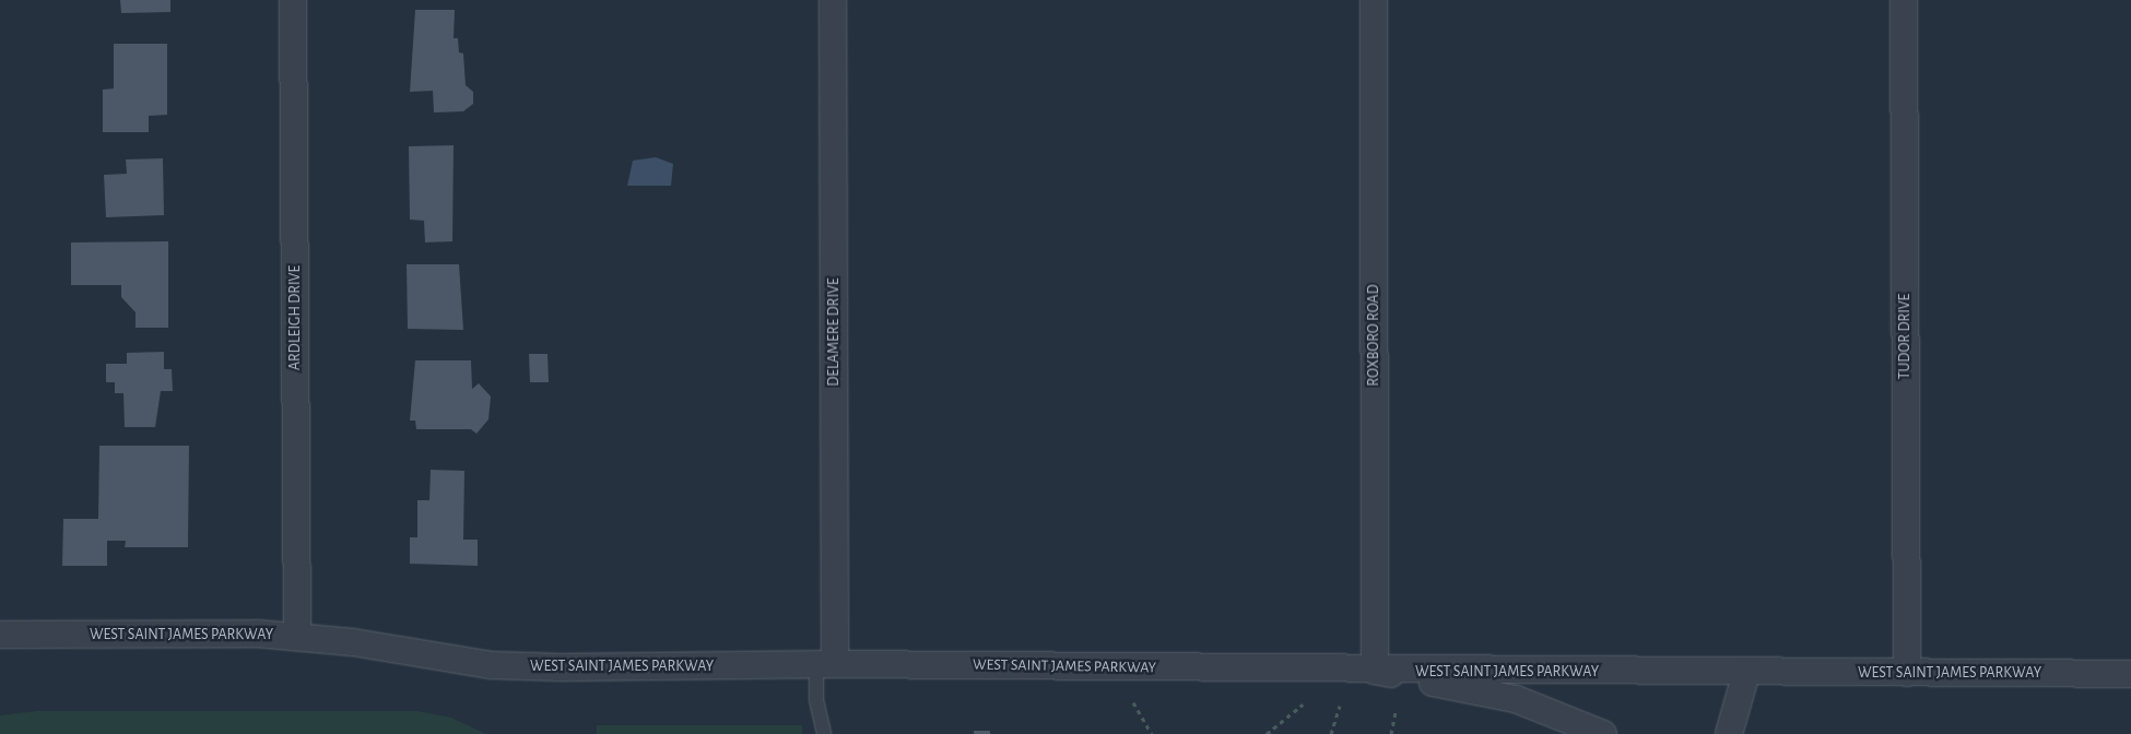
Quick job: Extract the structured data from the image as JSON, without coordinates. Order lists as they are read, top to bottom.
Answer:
{
  "streets": {
    "street": [
      "ARDLEIGH DRIVE",
      "DELAMERE DRIVE",
      "ROXBORO ROAD",
      "TUDOR DRIVE",
      "WEST SAINT JAMES PARKWAY"
    ]
  },
  "crossings": [
    ["ARDLEIGH DRIVE", "WEST SAINT JAMES PARKWAY"],
    ["DELAMERE DRIVE", "WEST SAINT JAMES PARKWAY"],
    ["ROXBORO ROAD", "WEST SAINT JAMES PARKWAY"],
    ["TUDOR DRIVE", "WEST SAINT JAMES PARKWAY"]
  ]
}
